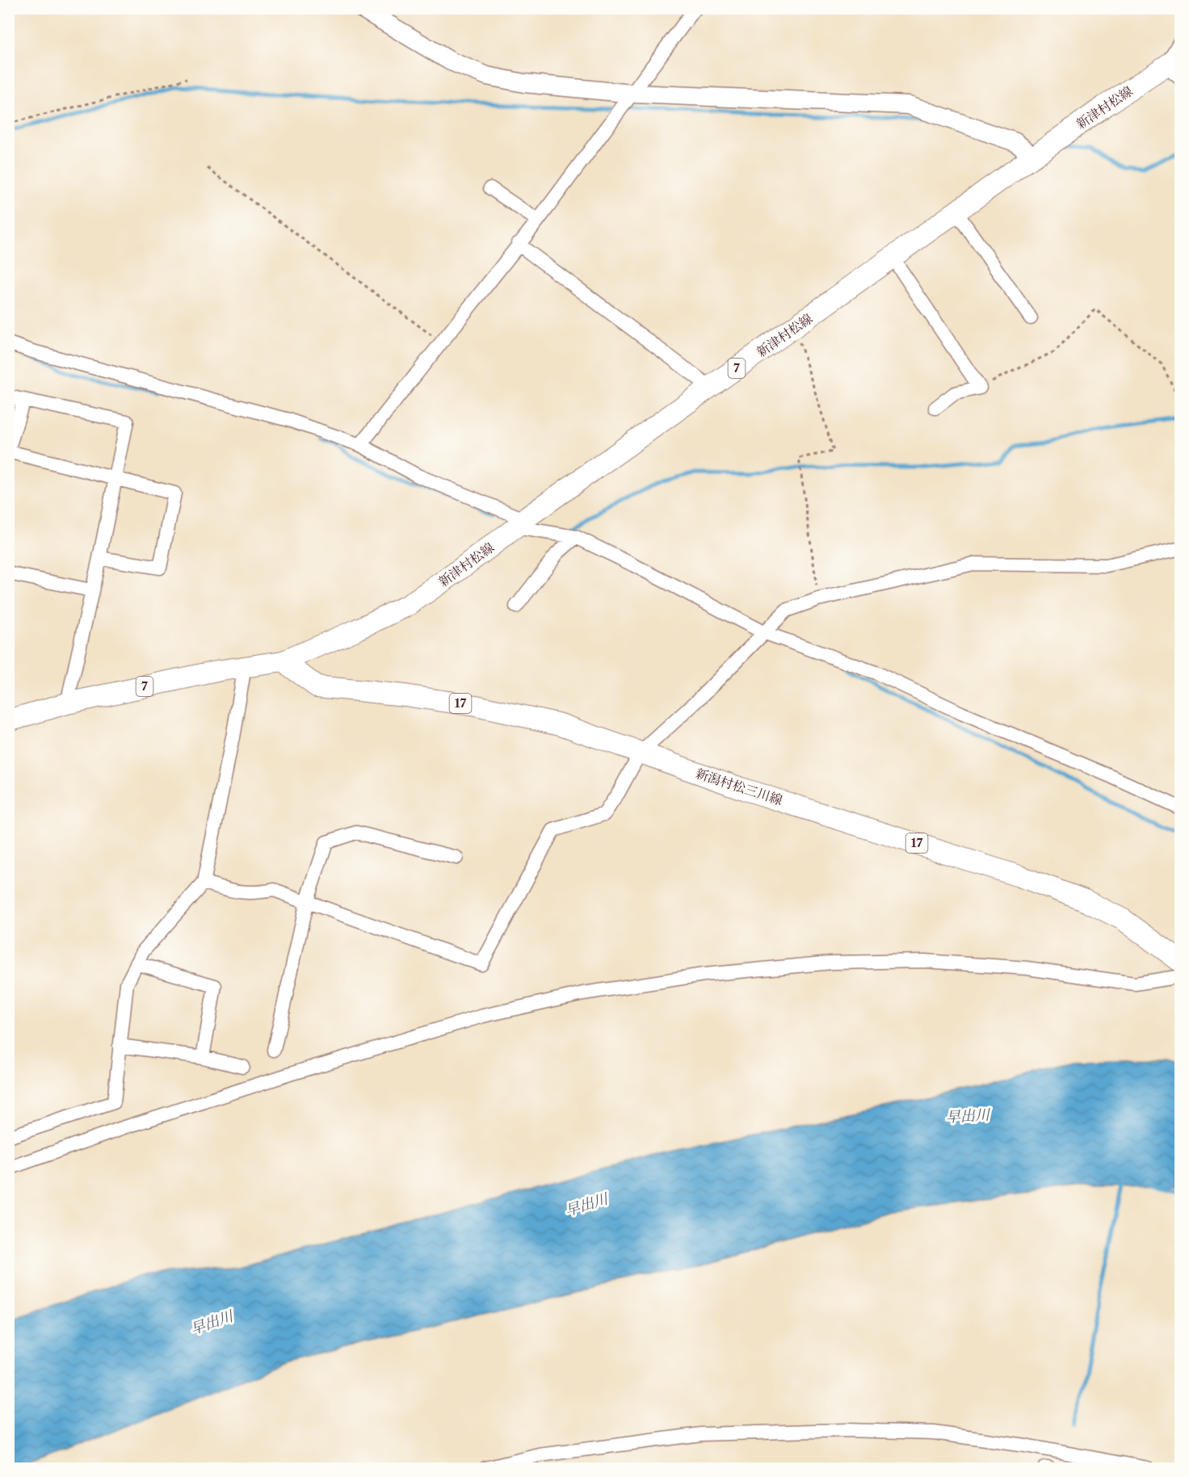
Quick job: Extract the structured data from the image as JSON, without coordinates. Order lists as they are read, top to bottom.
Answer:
{
  "streets": {
    "main road": [
      "新津村松線",
      "7",
      "17",
      "新潟村松三川線"
    ]
  },
  "crossings": [
    ["新津村松線", "7"],
    ["新津村松線", "新潟村松三川線"],
    ["7", "新潟村松三川線"]
  ],
  "water": ["早出川"]
}
